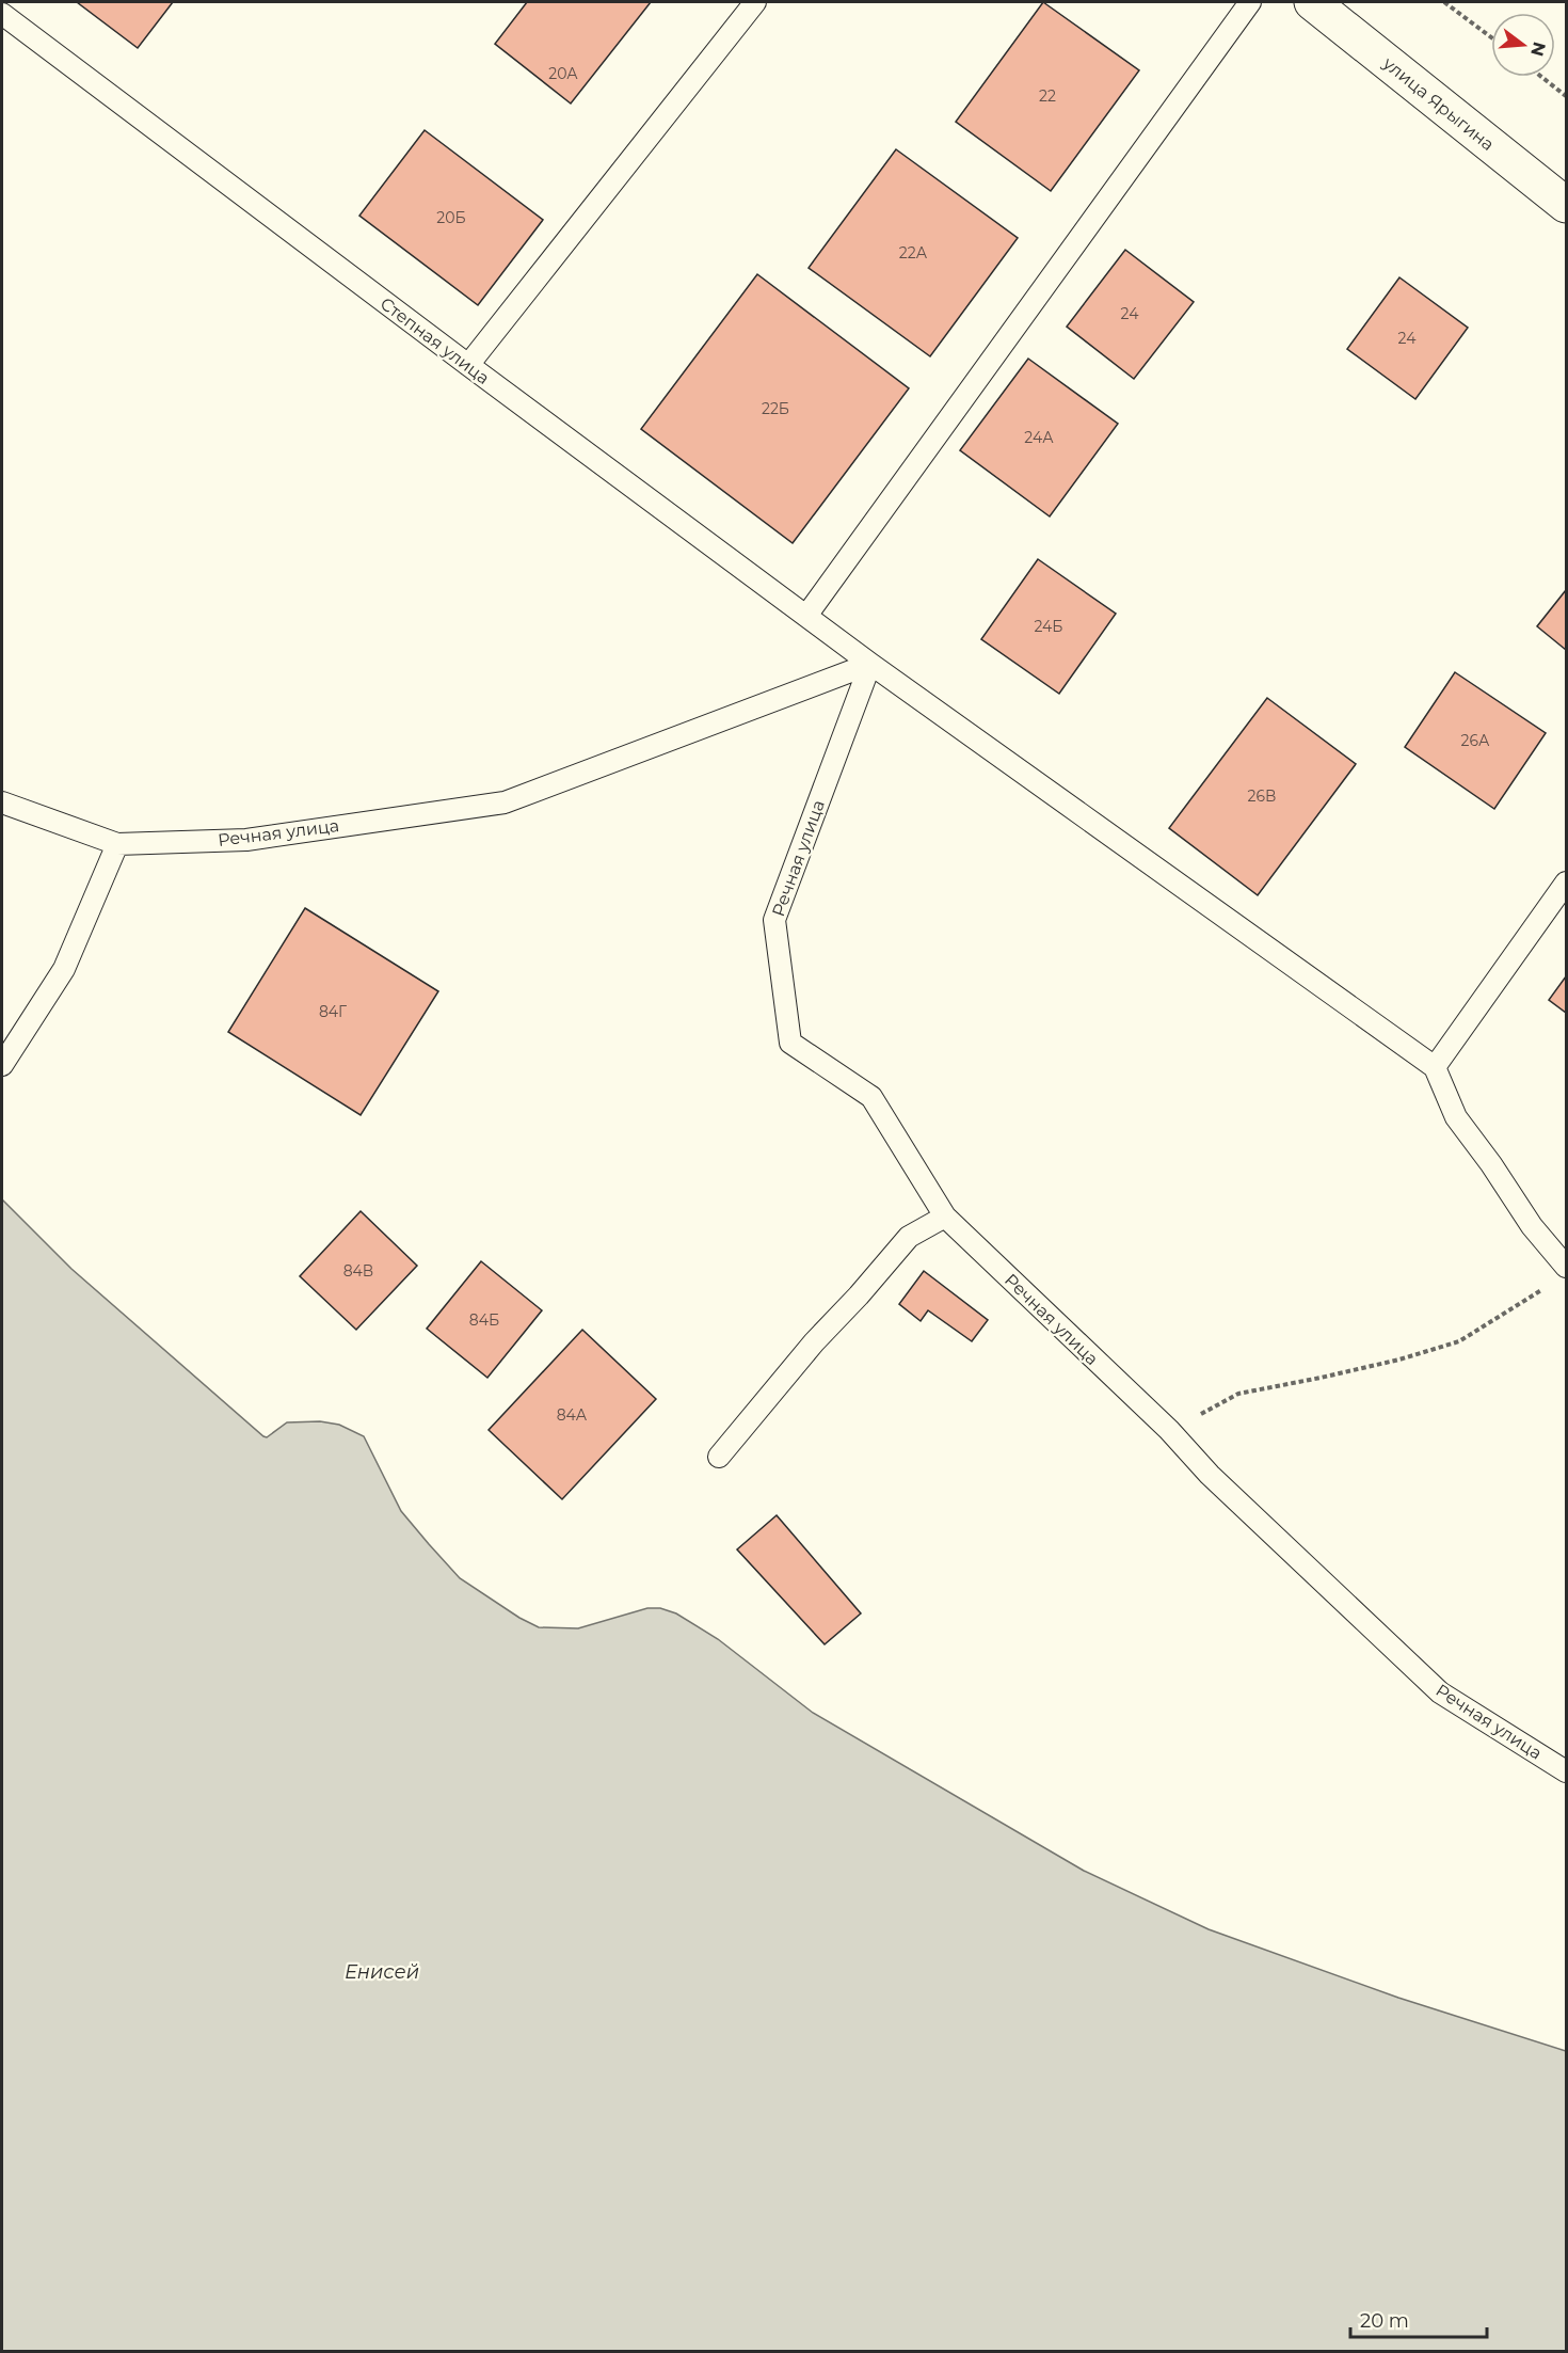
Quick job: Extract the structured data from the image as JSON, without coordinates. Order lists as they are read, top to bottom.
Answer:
{
  "streets": {
    "street": ["улица Ярыгина"],
    "lane": ["Степная улица", "Речная улица"]
  },
  "crossings": [
    ["Степная улица", "Речная улица"]
  ],
  "water": ["Енисей"],
  "house_numbers": [
    "20А",
    "22",
    "20Б",
    "22А",
    "24",
    "24",
    "22Б",
    "24А",
    "24Б",
    "26А",
    "26В",
    "84Г",
    "84В",
    "84Б",
    "84А"
  ],
  "scale_bar": "20 m",
  "north": "right"
}
